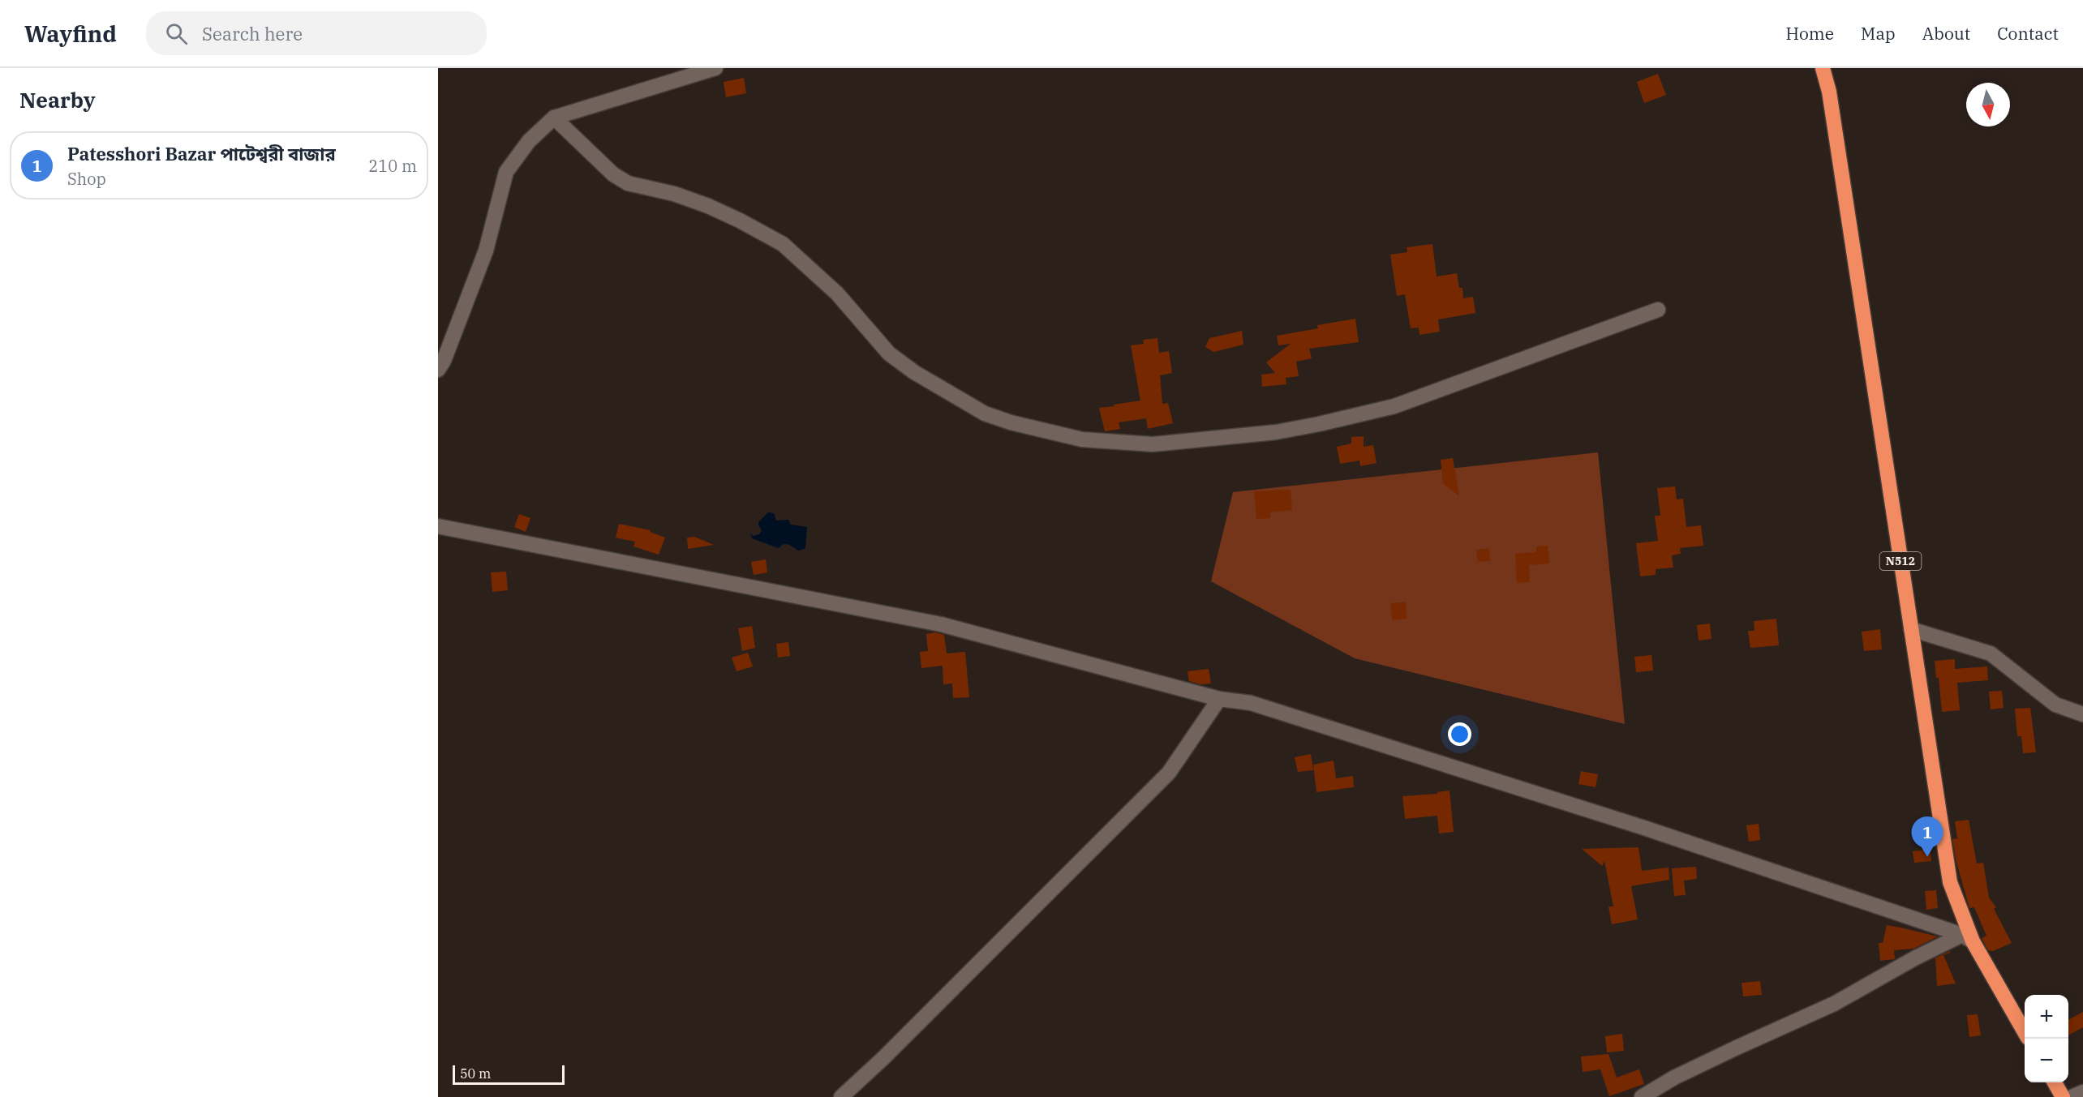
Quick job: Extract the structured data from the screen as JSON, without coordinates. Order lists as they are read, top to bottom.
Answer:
{
  "streets": {
    "highway": ["N512"]
  },
  "scale_bar": "50 m",
  "north": "bottom",
  "page": {
    "header": "Wayfind",
    "search": "Search here",
    "nav": [
      "Home",
      "Map",
      "About",
      "Contact"
    ],
    "heading": "Nearby",
    "list": [
      {
        "mark": "1",
        "name": "Patesshori Bazar পাটেশ্বরী বাজার",
        "note": "Shop",
        "value": "210 m"
      }
    ],
    "pins": "1",
    "map_buttons": ["+", "−"],
    "scale": "50 m"
  }
}
